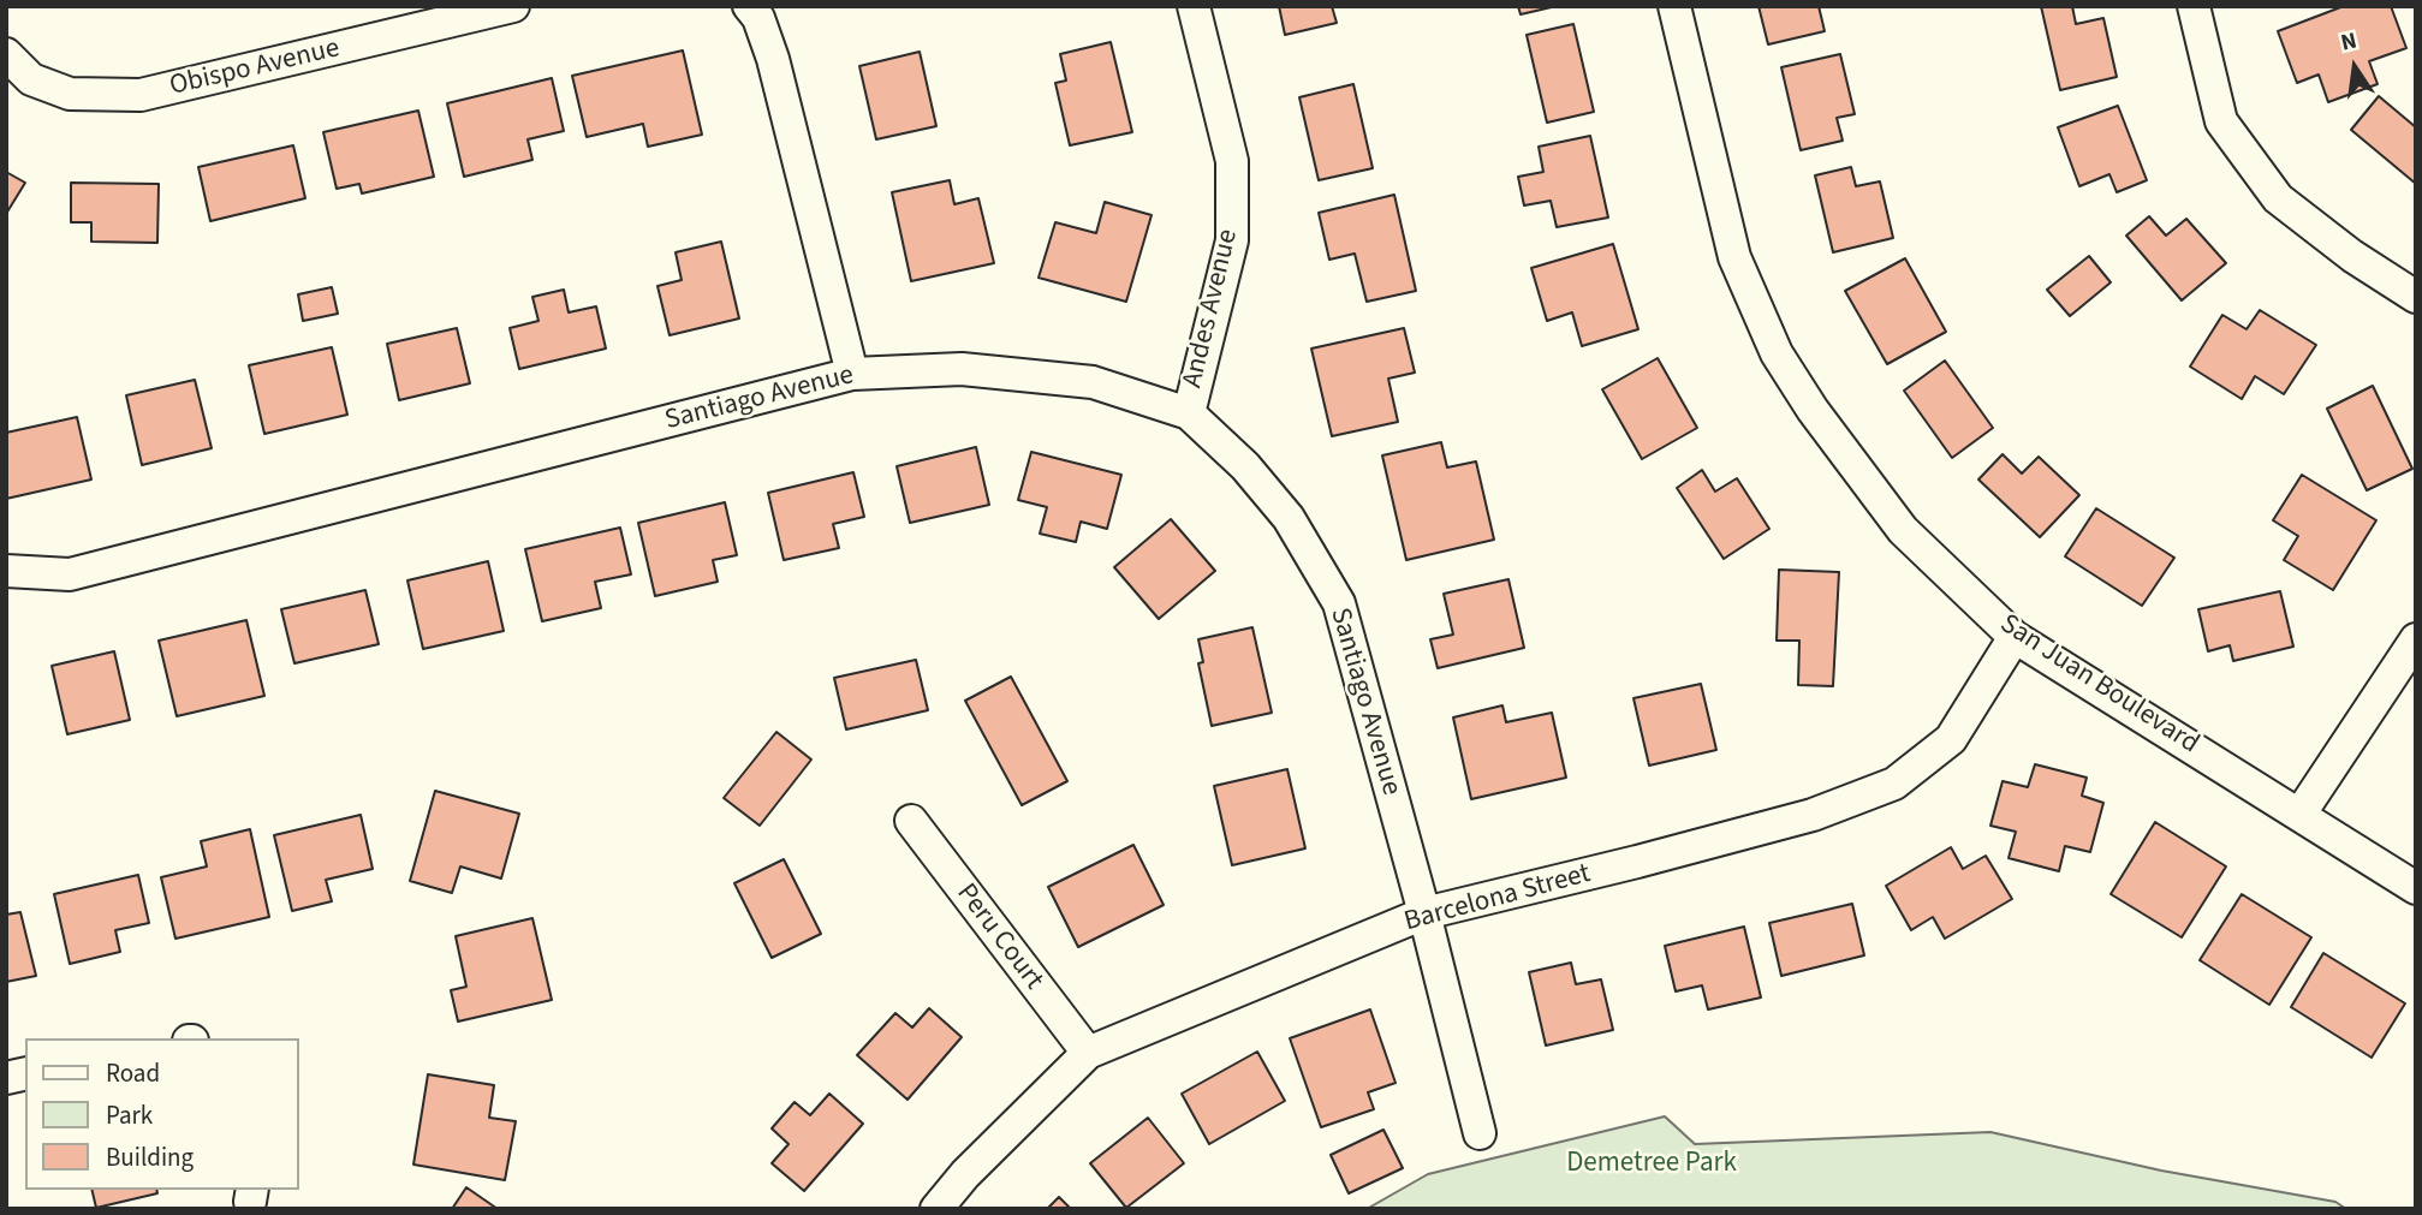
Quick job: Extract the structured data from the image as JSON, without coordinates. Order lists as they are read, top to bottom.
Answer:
{
  "streets": {
    "street": [
      "Obispo Avenue",
      "Andes Avenue",
      "Santiago Avenue",
      "San Juan Boulevard",
      "Barcelona Street",
      "Peru Court"
    ]
  },
  "crossings": [
    ["Andes Avenue", "Santiago Avenue"],
    ["Santiago Avenue", "Barcelona Street"],
    ["San Juan Boulevard", "Barcelona Street"],
    ["Barcelona Street", "Peru Court"]
  ],
  "parks": ["Demetree Park"],
  "legend": ["Road", "Park", "Building"],
  "north": "top"
}
